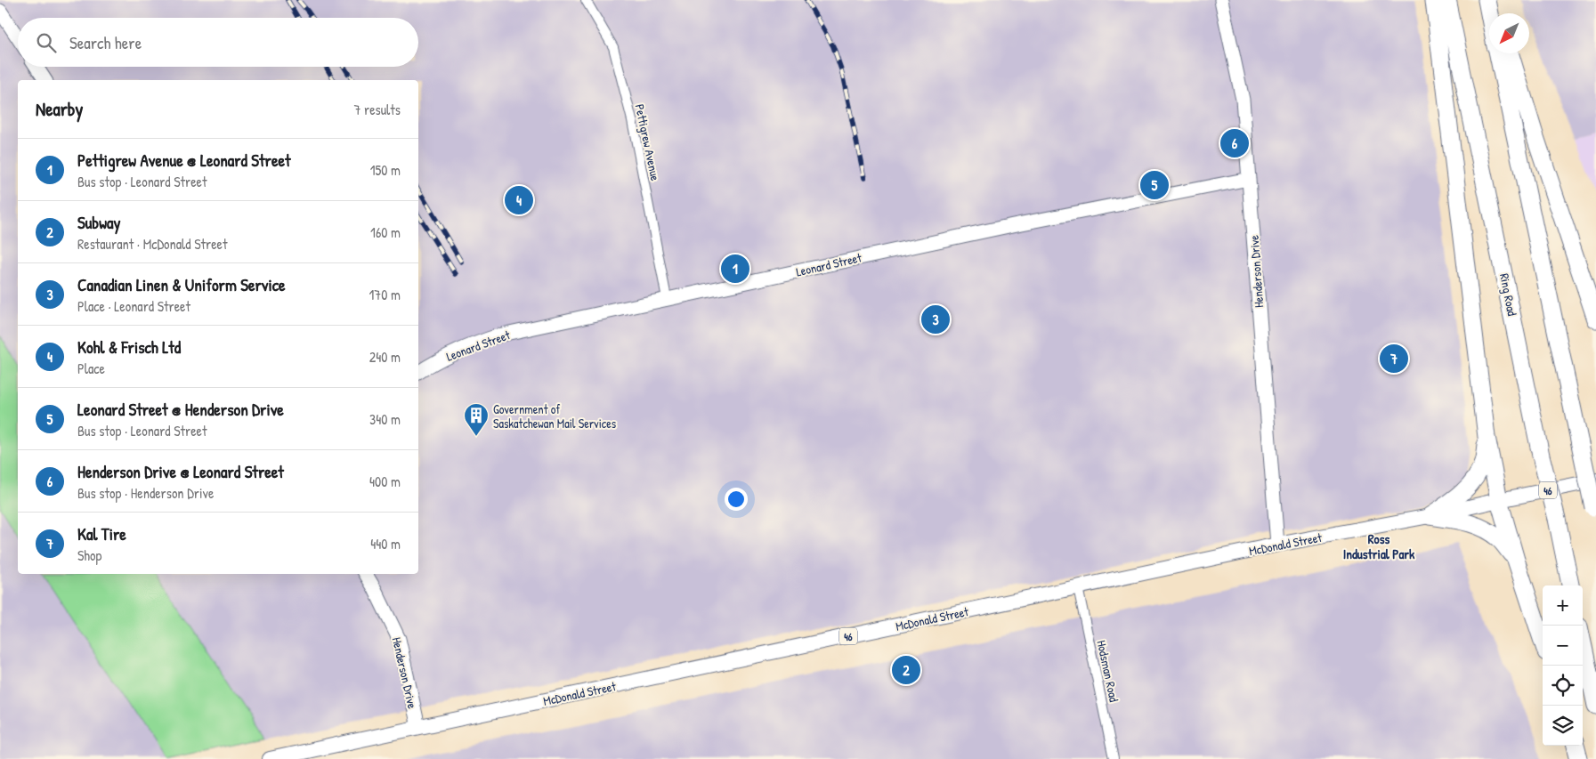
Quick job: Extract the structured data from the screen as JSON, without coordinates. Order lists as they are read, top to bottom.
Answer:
{
  "streets": {
    "highway": ["Ring Road"],
    "main road": ["46", "McDonald Street"],
    "street": [
      "Pettigrew Avenue",
      "Leonard Street",
      "Henderson Drive",
      "Hodsman Road"
    ]
  },
  "crossings": [
    ["Pettigrew Avenue", "Leonard Street"],
    ["Leonard Street", "Henderson Drive"],
    ["Henderson Drive", "McDonald Street"],
    ["McDonald Street", "Hodsman Road"]
  ],
  "districts": ["Ross Industrial Park"],
  "places": {
    "building": ["Government of Saskatchewan Mail Services"]
  },
  "north": "bottom left",
  "page": {
    "search": "Search here",
    "heading": ["Nearby", "7 results"],
    "pins": [
      "6",
      "5",
      "4",
      "1",
      "3",
      "7",
      "2"
    ],
    "list": [
      {
        "mark": "1",
        "name": "Pettigrew Avenue @ Leonard Street",
        "note": "Bus stop · Leonard Street",
        "value": "150 m"
      },
      {
        "mark": "2",
        "name": "Subway",
        "note": "Restaurant · McDonald Street",
        "value": "160 m"
      },
      {
        "mark": "3",
        "name": "Canadian Linen & Uniform Service",
        "note": "Place · Leonard Street",
        "value": "170 m"
      },
      {
        "mark": "4",
        "name": "Kohl & Frisch Ltd",
        "note": "Place",
        "value": "240 m"
      },
      {
        "mark": "5",
        "name": "Leonard Street @ Henderson Drive",
        "note": "Bus stop · Leonard Street",
        "value": "340 m"
      },
      {
        "mark": "6",
        "name": "Henderson Drive @ Leonard Street",
        "note": "Bus stop · Henderson Drive",
        "value": "400 m"
      },
      {
        "mark": "7",
        "name": "Kal Tire",
        "note": "Shop",
        "value": "440 m"
      }
    ],
    "map_buttons": ["+", "−"]
  }
}
